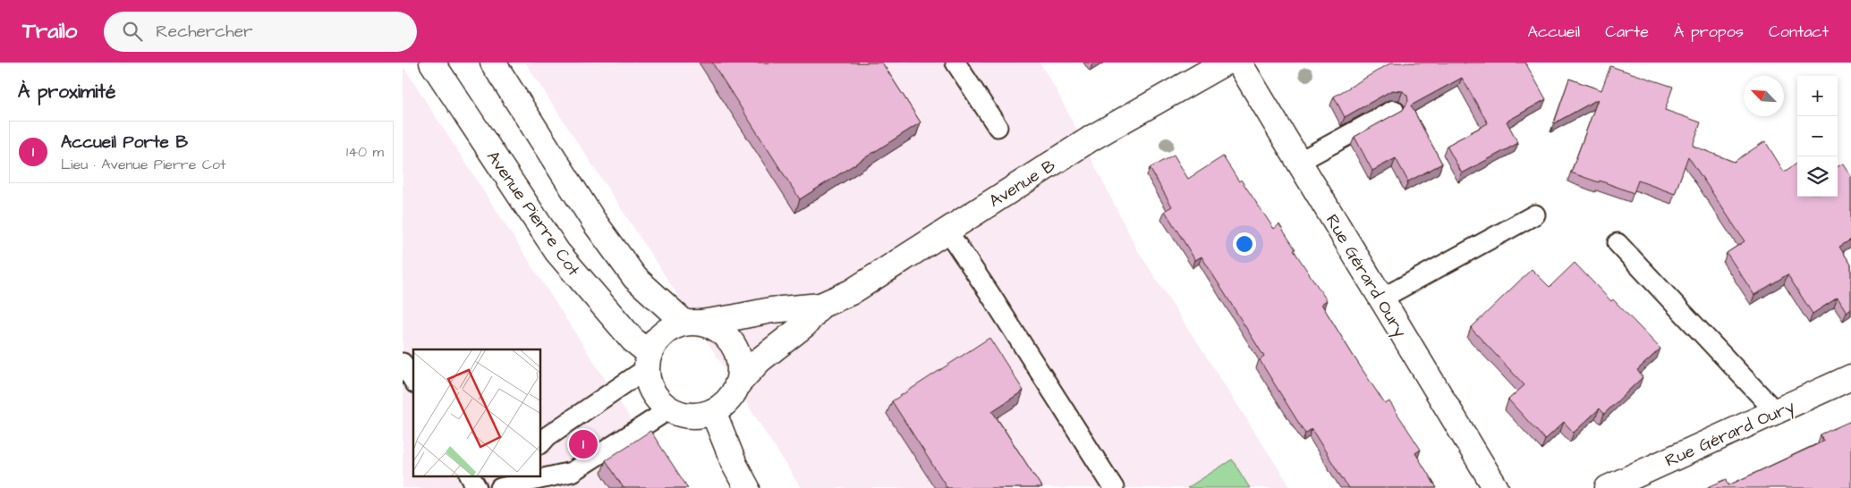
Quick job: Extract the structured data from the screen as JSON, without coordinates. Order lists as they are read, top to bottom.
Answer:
{
  "streets": {
    "street": ["Avenue B", "Avenue Pierre Cot", "Rue Gérard Oury"]
  },
  "crossings": [
    ["Avenue B", "Avenue Pierre Cot"]
  ],
  "north": "top left",
  "page": {
    "header": "Trailo",
    "search": "Rechercher",
    "nav": [
      "Accueil",
      "Carte",
      "À propos",
      "Contact"
    ],
    "heading": "À proximité",
    "map_buttons": ["+", "−"],
    "list": [
      {
        "mark": "1",
        "name": "Accueil Porte B",
        "note": "Lieu · Avenue Pierre Cot",
        "value": "140 m"
      }
    ],
    "pins": "1"
  }
}
